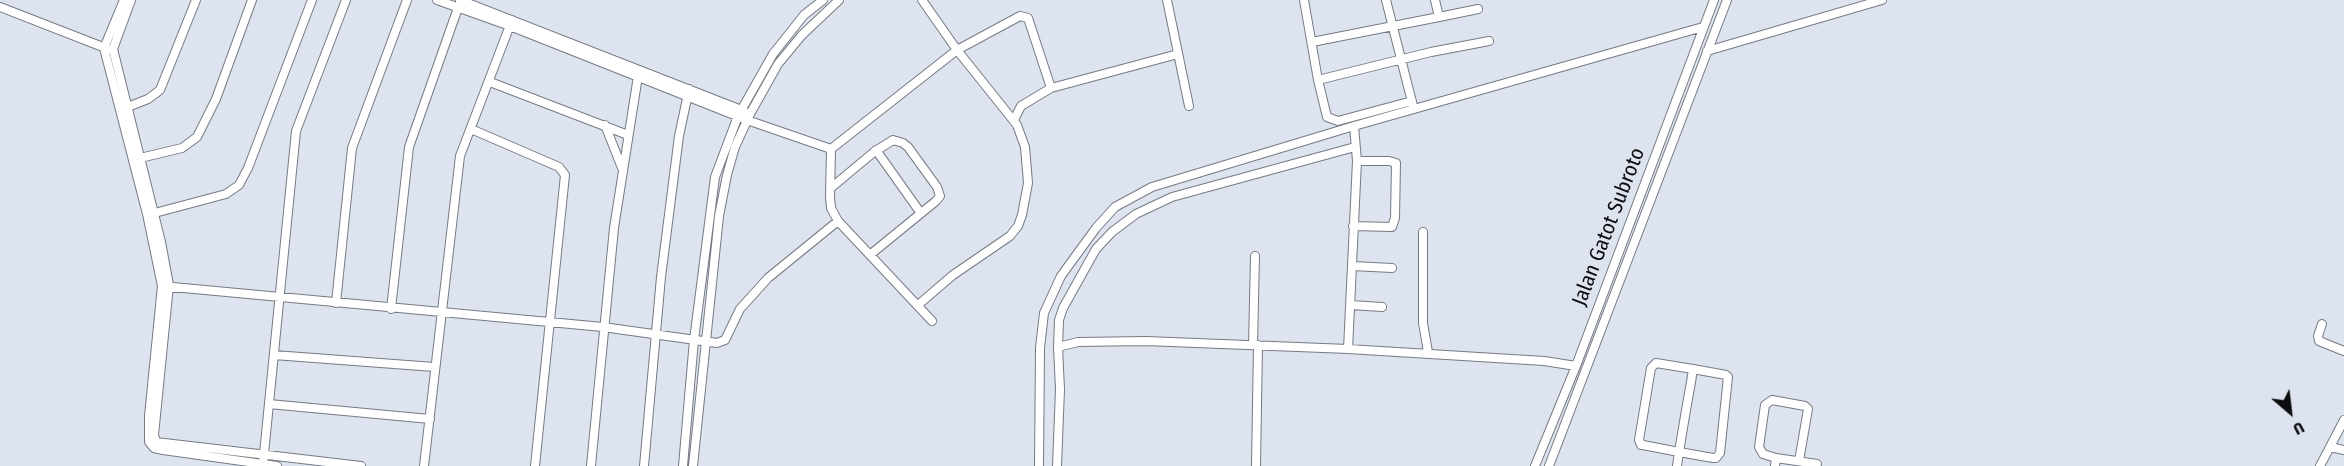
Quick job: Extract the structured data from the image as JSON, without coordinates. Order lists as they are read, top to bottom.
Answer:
{
  "streets": {
    "street": ["Jalan Gatot Subroto"]
  },
  "north": "bottom right"
}
